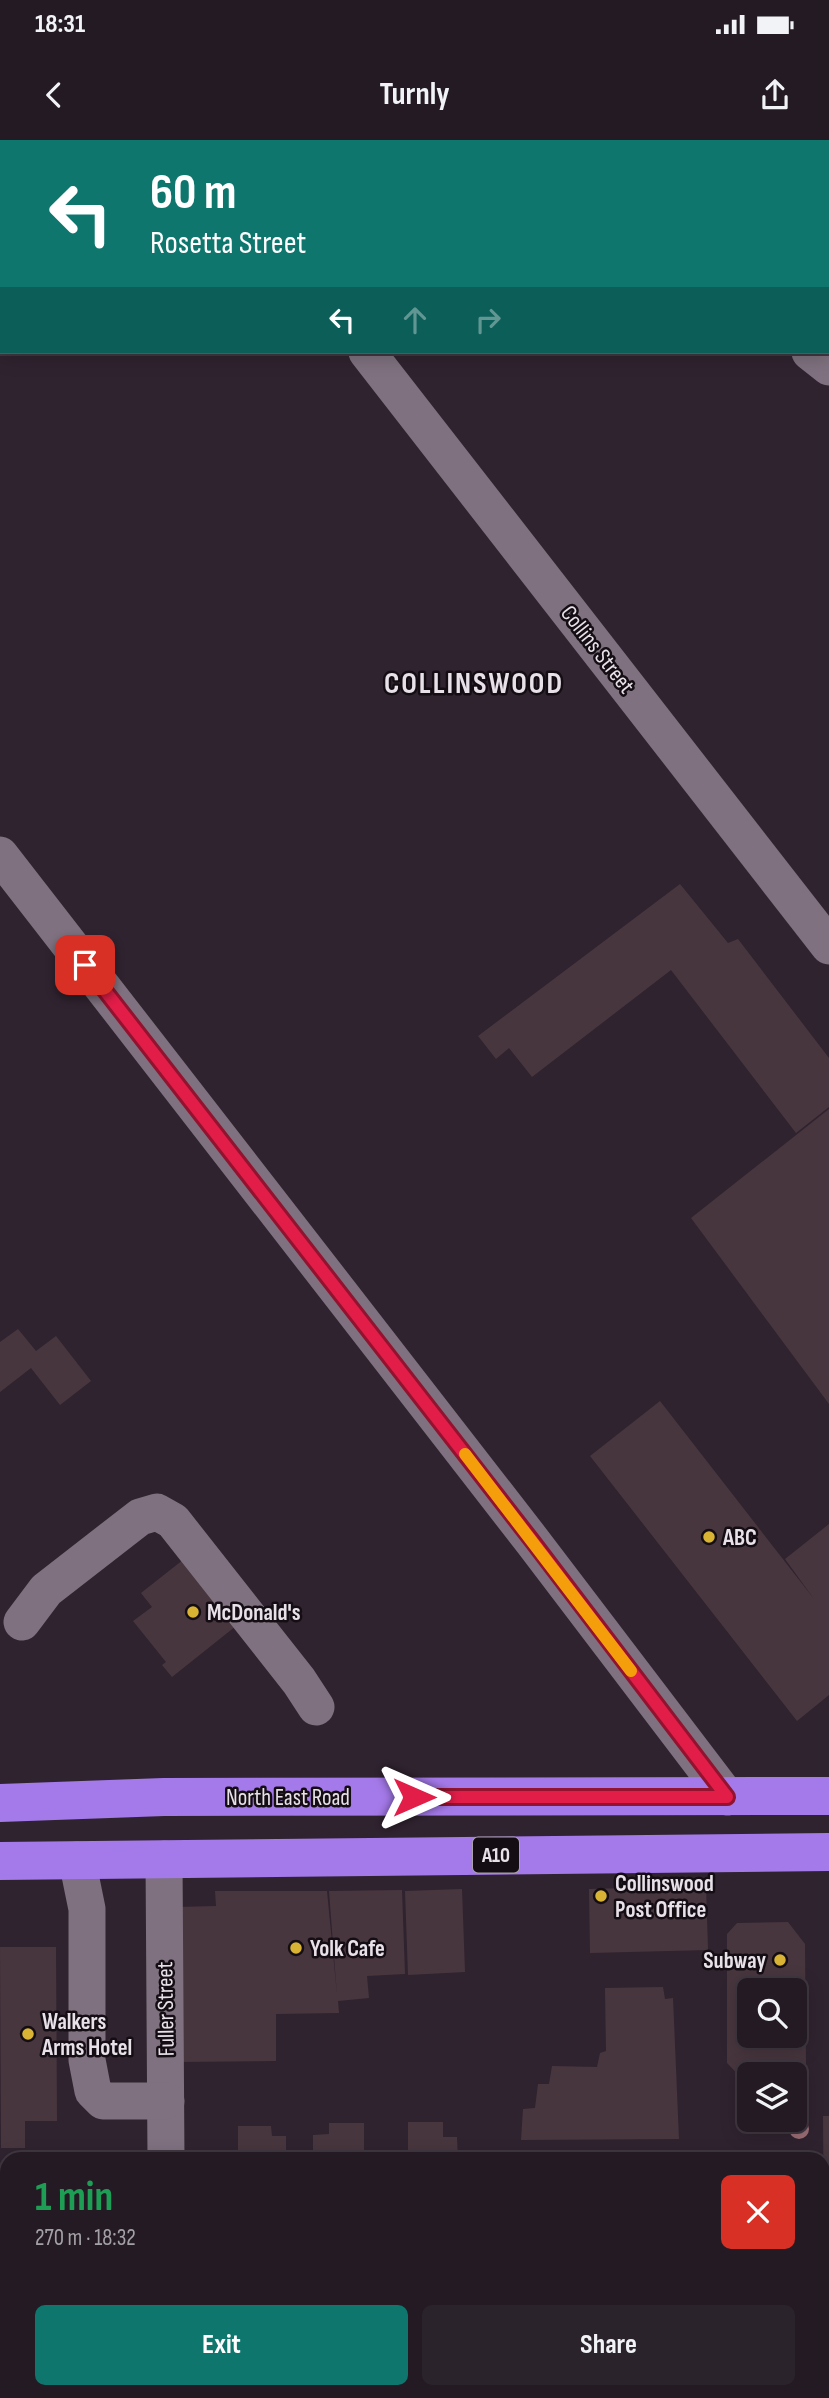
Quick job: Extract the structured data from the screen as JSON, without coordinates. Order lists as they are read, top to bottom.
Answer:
{
  "streets": {
    "highway": ["North East Road", "A10"],
    "street": ["Collins Street", "Fuller Street"]
  },
  "crossings": [
    ["A10", "Fuller Street"]
  ],
  "districts": ["COLLINSWOOD"],
  "places": [
    "ABC",
    "McDonald's",
    "Collinswood Post Office",
    "Yolk Cafe",
    "Subway",
    "Walkers Arms Hotel"
  ],
  "page": {
    "status": "18:31",
    "header": "Turnly",
    "turn": ["60 m", "Rosetta Street"],
    "heading": ["1 min", "270 m · 18:32"],
    "buttons": ["Exit", "Share"]
  }
}
